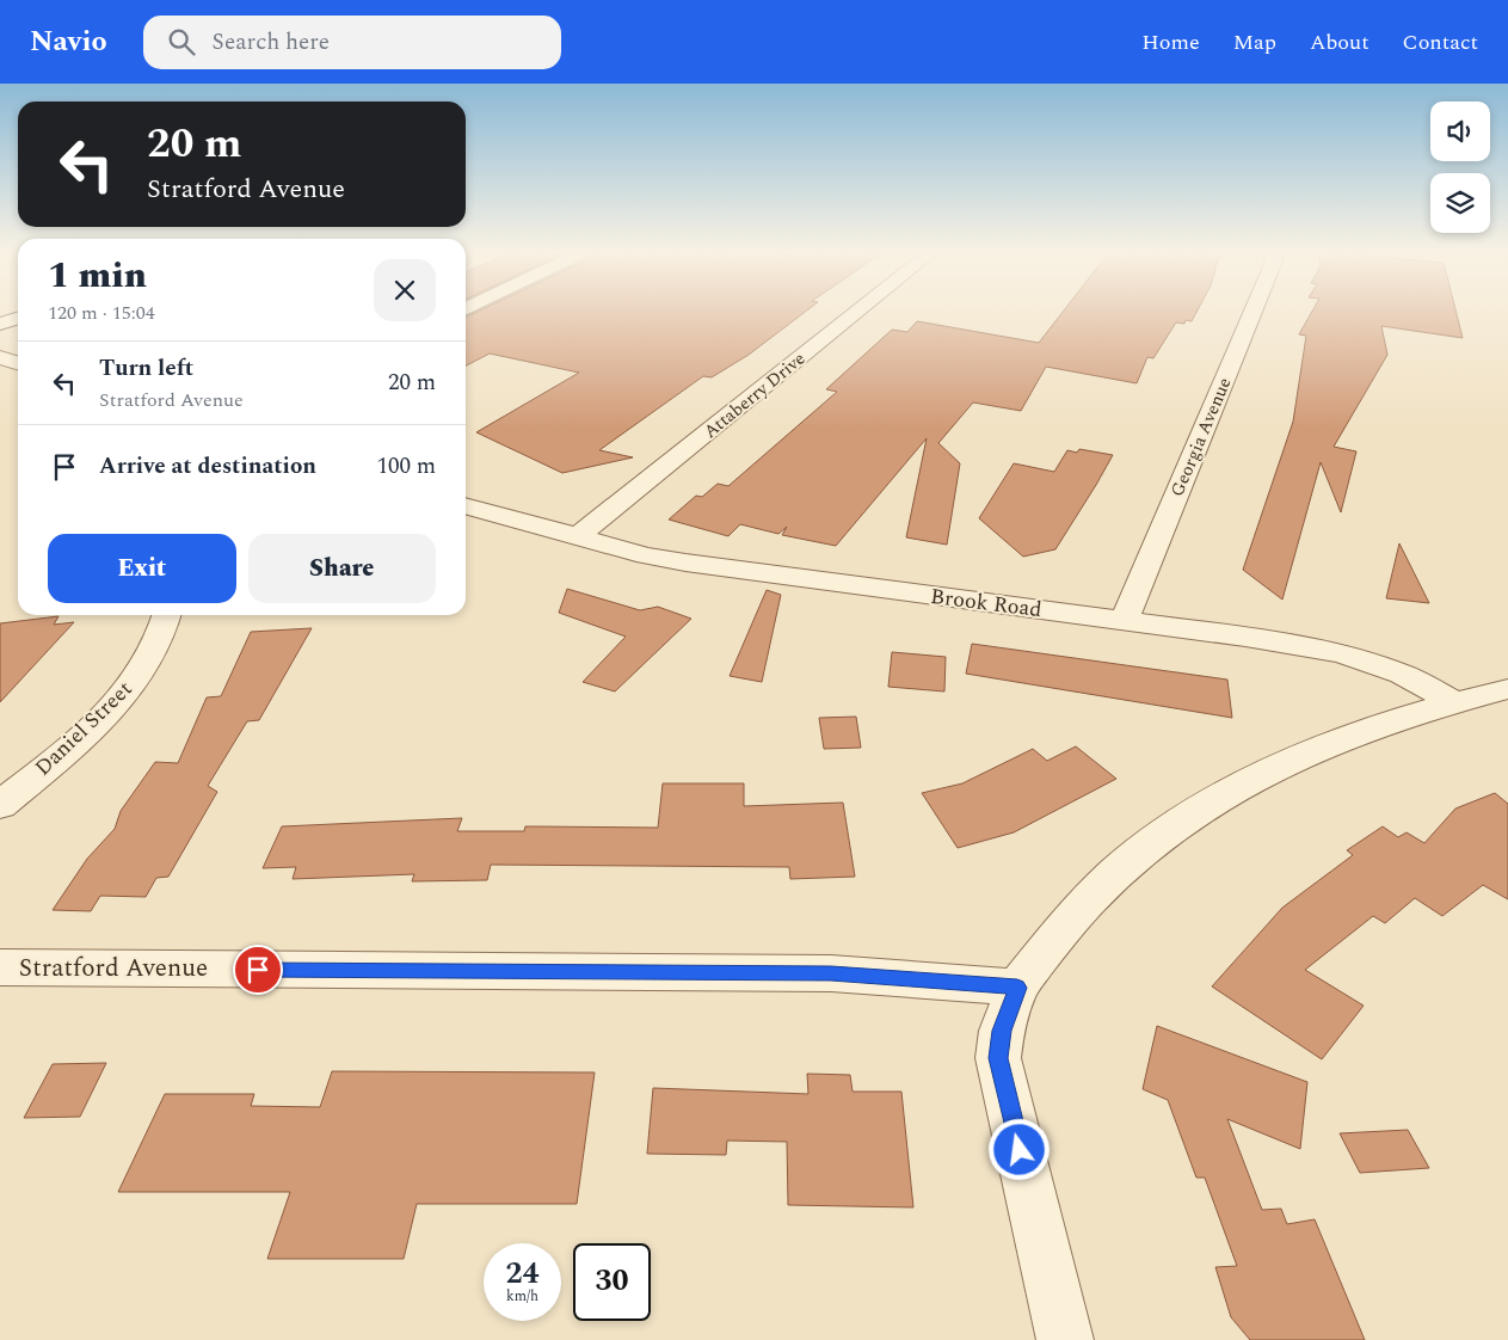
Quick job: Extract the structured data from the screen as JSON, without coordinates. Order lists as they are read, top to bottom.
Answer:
{
  "streets": {
    "street": [
      "Attaberry Drive",
      "Georgia Avenue",
      "Brook Road",
      "Daniel Street",
      "Stratford Avenue"
    ]
  },
  "crossings": [
    ["Attaberry Drive", "Brook Road"],
    ["Georgia Avenue", "Brook Road"]
  ],
  "page": {
    "header": "Navio",
    "search": "Search here",
    "nav": [
      "Home",
      "Map",
      "About",
      "Contact"
    ],
    "turn": ["20 m", "Stratford Avenue"],
    "heading": ["1 min", "120 m · 15:04"],
    "list": [
      {
        "name": "Turn left",
        "note": "Stratford Avenue",
        "value": "20 m"
      },
      {
        "name": "Arrive at destination",
        "value": "100 m"
      }
    ],
    "buttons": ["Exit", "Share"],
    "speed": "24 km/h",
    "limit": "30"
  }
}
